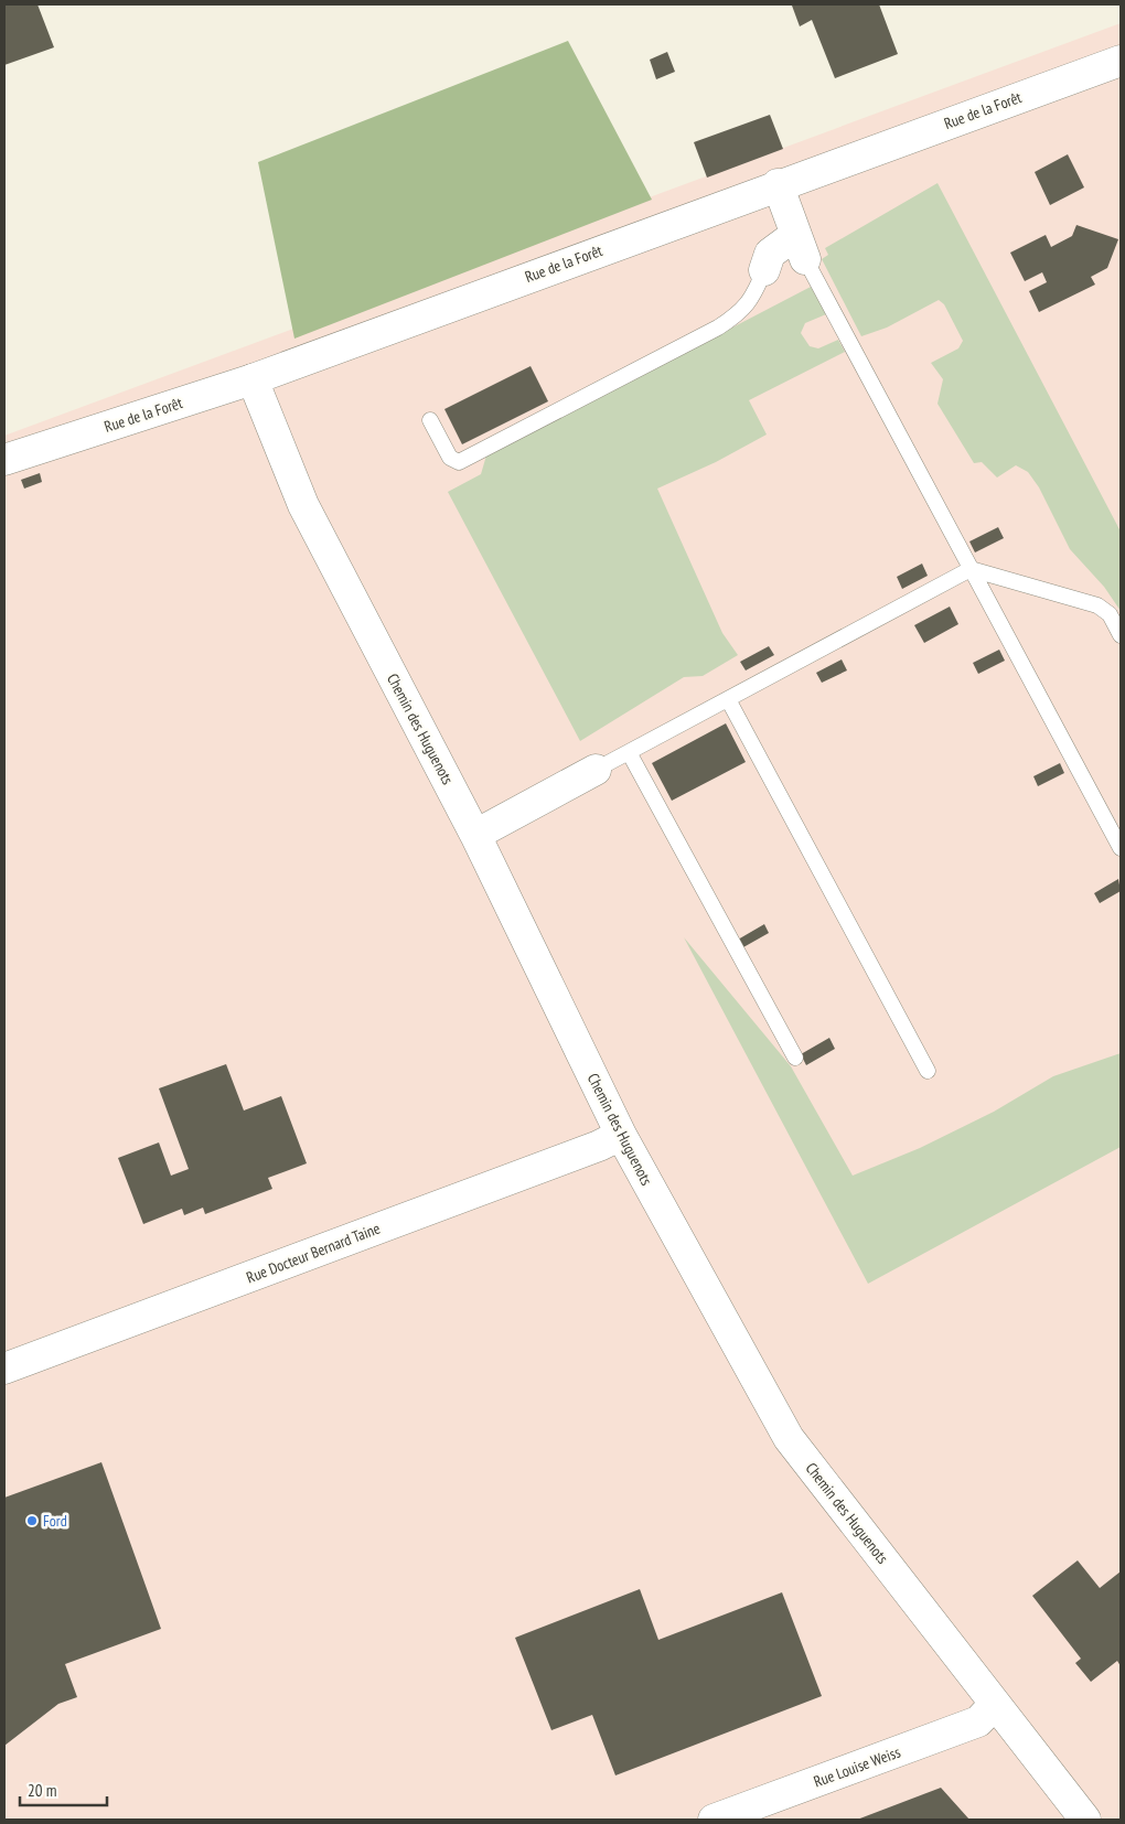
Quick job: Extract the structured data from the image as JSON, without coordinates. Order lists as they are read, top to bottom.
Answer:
{
  "streets": {
    "street": [
      "Rue de la Forêt",
      "Chemin des Huguenots",
      "Rue Docteur Bernard Taine",
      "Rue Louise Weiss"
    ]
  },
  "crossings": [
    ["Rue de la Forêt", "Chemin des Huguenots"],
    ["Chemin des Huguenots", "Rue Docteur Bernard Taine"],
    ["Chemin des Huguenots", "Rue Louise Weiss"]
  ],
  "places": ["Ford"],
  "scale_bar": "20 m"
}
